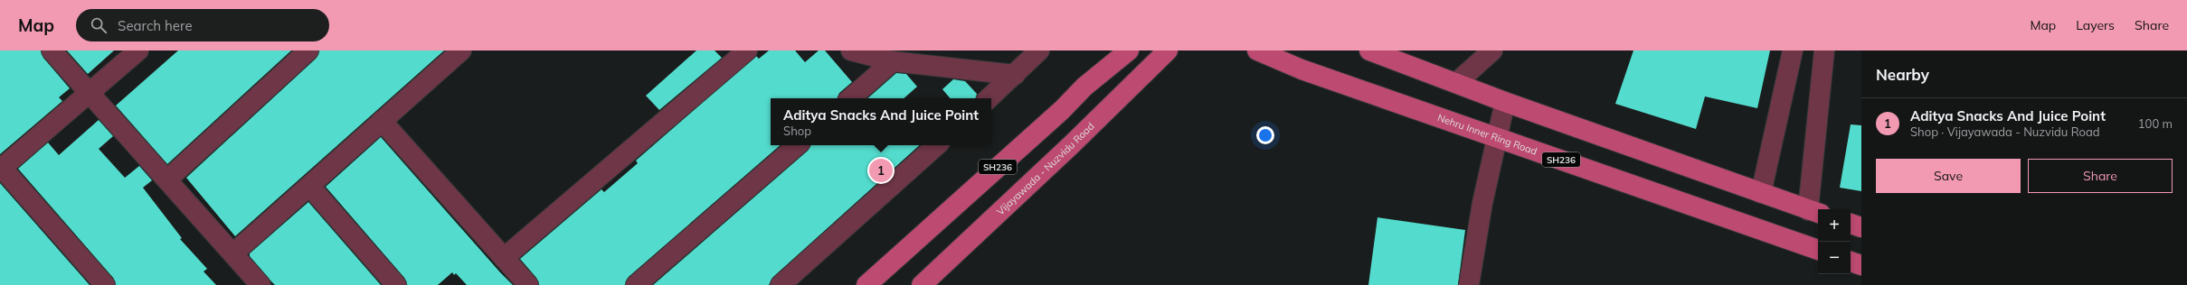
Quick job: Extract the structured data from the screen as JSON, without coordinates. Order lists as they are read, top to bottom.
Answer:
{
  "streets": {
    "main road": ["Nehru Inner Ring Road", "SH236", "Vijayawada - Nuzvidu Road"]
  },
  "page": {
    "header": "Map",
    "search": "Search here",
    "nav": ["Map", "Layers", "Share"],
    "heading": "Nearby",
    "list": [
      {
        "mark": "1",
        "name": "Aditya Snacks And Juice Point",
        "note": "Shop · Vijayawada - Nuzvidu Road",
        "value": "100 m"
      }
    ],
    "popup": ["Aditya Snacks And Juice Point", "Shop"],
    "buttons": ["Save", "Share"],
    "pins": "1",
    "map_buttons": ["+", "−"]
  }
}
